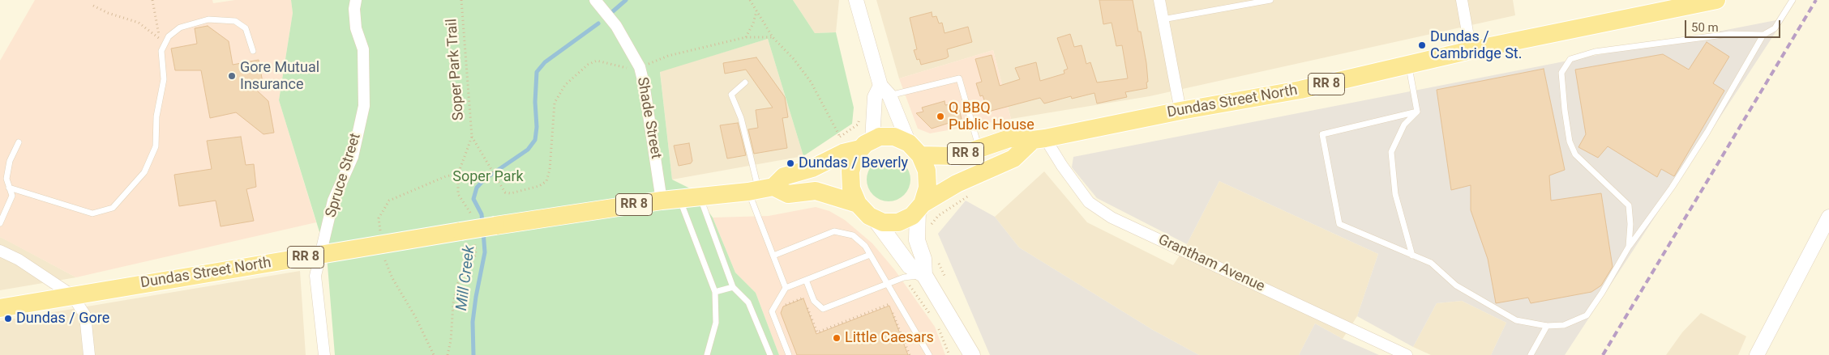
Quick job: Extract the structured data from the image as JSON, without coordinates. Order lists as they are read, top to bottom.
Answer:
{
  "streets": {
    "main road": ["RR 8", "Dundas Street North"],
    "street": ["Shade Street", "Spruce Street", "Grantham Avenue"],
    "path": ["Soper Park Trail"]
  },
  "crossings": [
    ["RR 8", "Dundas Street North"],
    ["RR 8", "Grantham Avenue"],
    ["Dundas Street North", "Shade Street"],
    ["Dundas Street North", "Spruce Street"],
    ["Dundas Street North", "Grantham Avenue"]
  ],
  "water": ["Mill Creek"],
  "parks": ["Soper Park"],
  "places": [
    "Dundas / Cambridge St.",
    "Gore Mutual Insurance",
    "Q BBQ Public House",
    "Dundas / Beverly",
    "Dundas / Gore",
    "Little Caesars"
  ],
  "scale_bar": "50 m"
}
